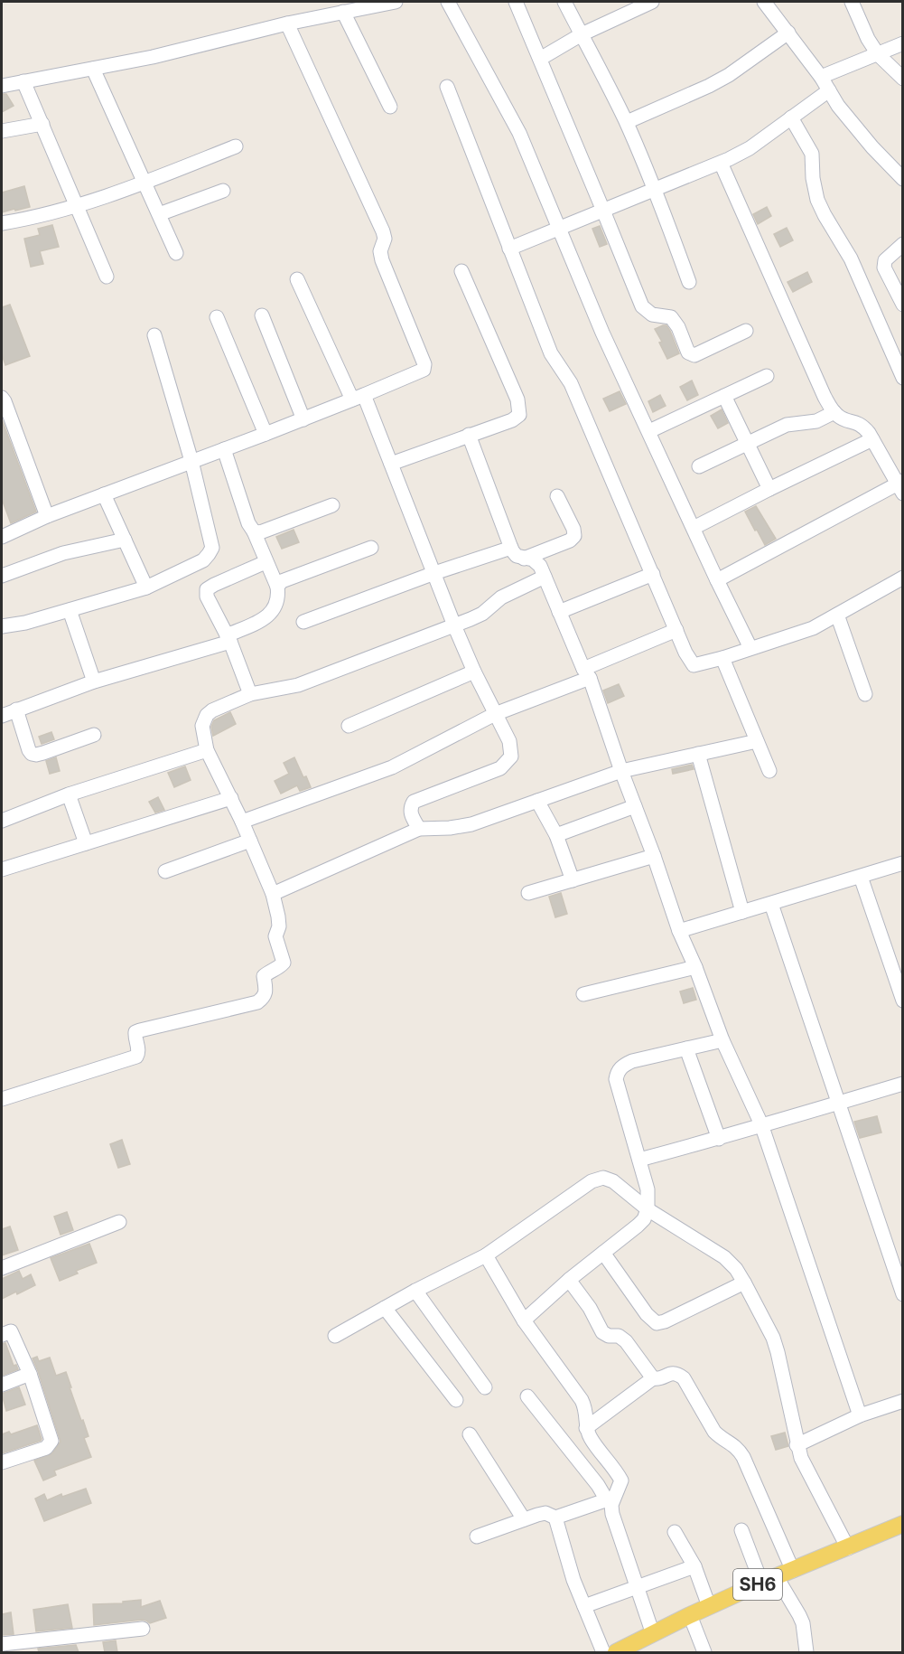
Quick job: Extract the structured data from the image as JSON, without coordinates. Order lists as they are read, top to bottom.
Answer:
{
  "streets": {
    "main road": ["SH6"]
  }
}
